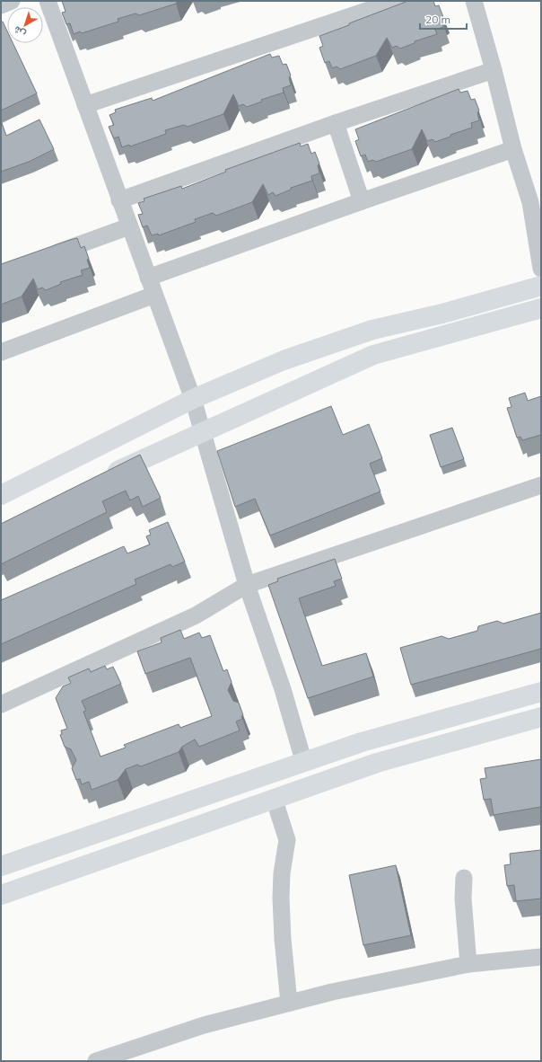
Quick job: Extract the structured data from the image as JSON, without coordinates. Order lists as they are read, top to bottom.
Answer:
{
  "scale_bar": "20 m",
  "north": "bottom left"
}
